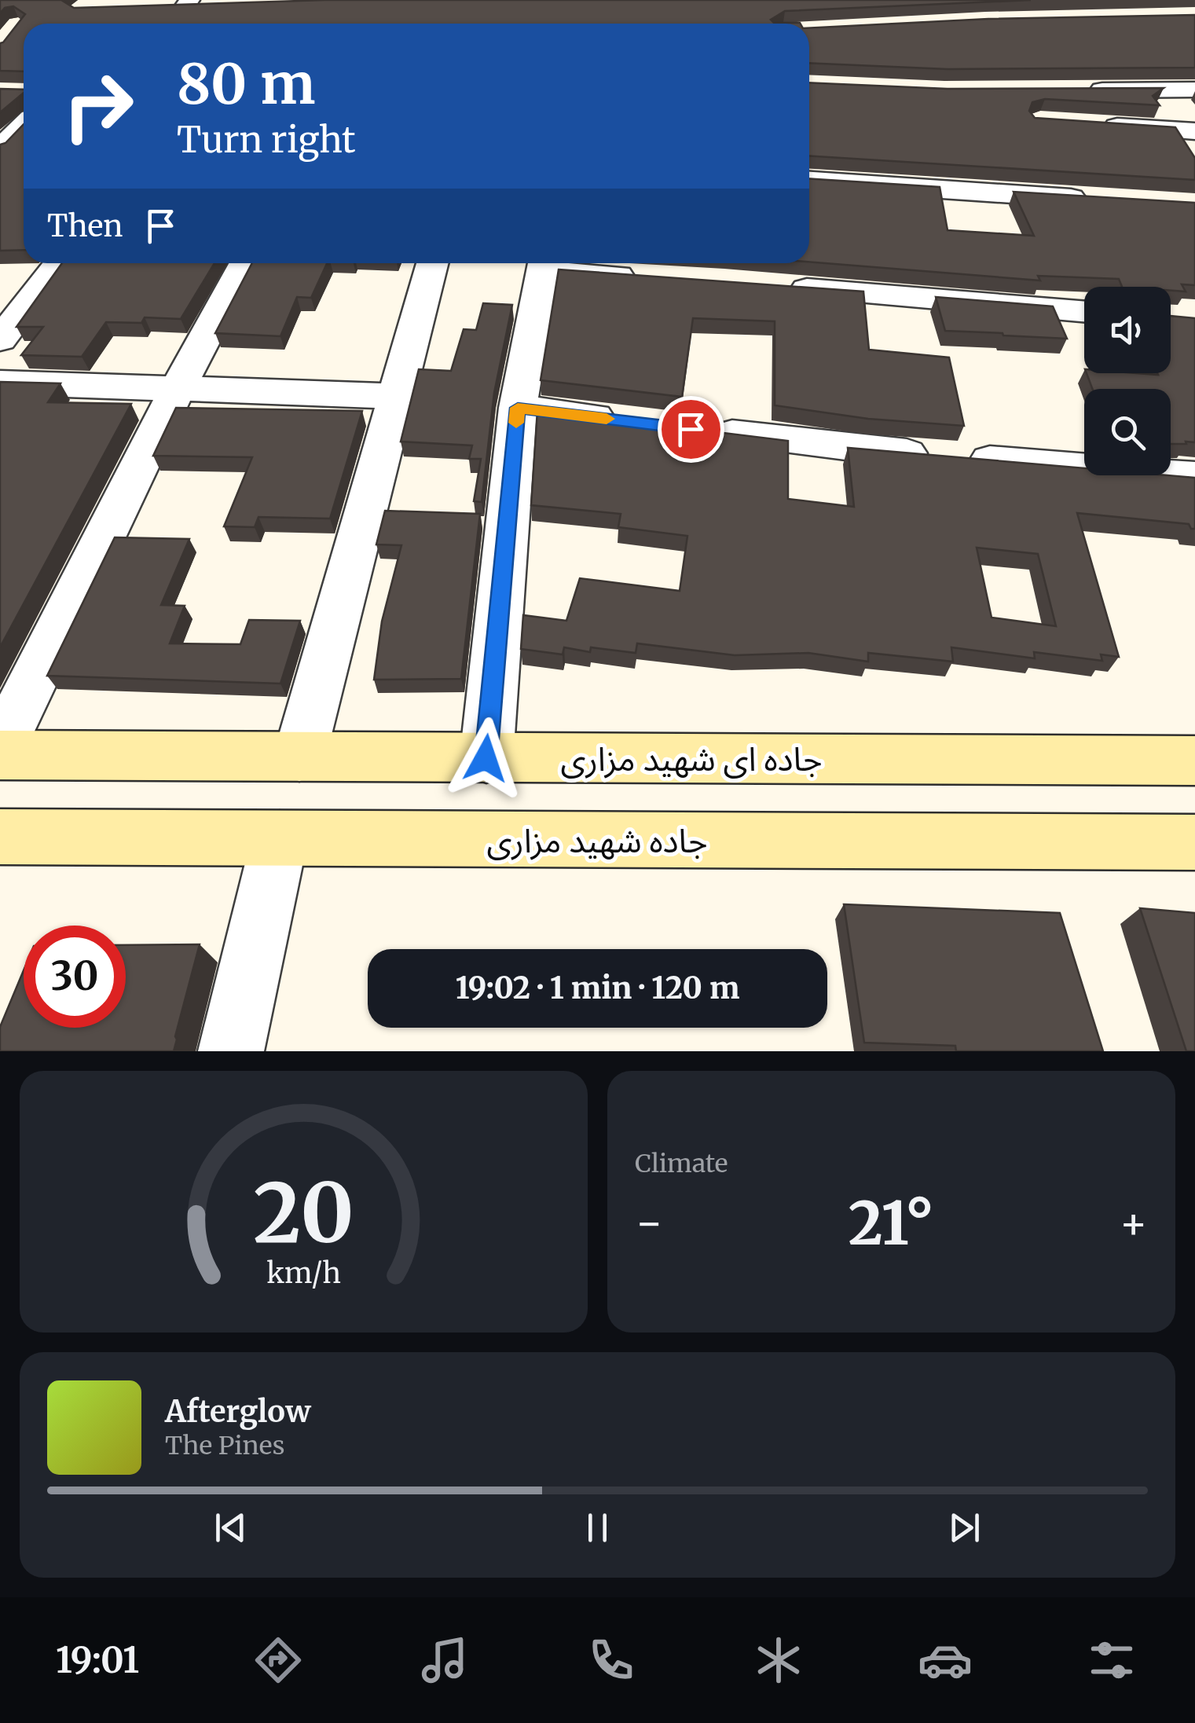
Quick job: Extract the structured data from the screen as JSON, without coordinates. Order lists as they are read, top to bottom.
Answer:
{
  "streets": {
    "main road": ["جاده ای شهید مزاری", "جاده شهید مزاری"]
  },
  "page": {
    "turn": ["80 m", "Turn right"],
    "then": "Then",
    "limit": "30",
    "trip": "19:02 · 1 min · 120 m",
    "tile": "Climate",
    "heat": ["−", "21°", "+"],
    "song": ["Afterglow", "The Pines"],
    "tabs": "19:01",
    "gauge": ["20", "km/h"]
  }
}
